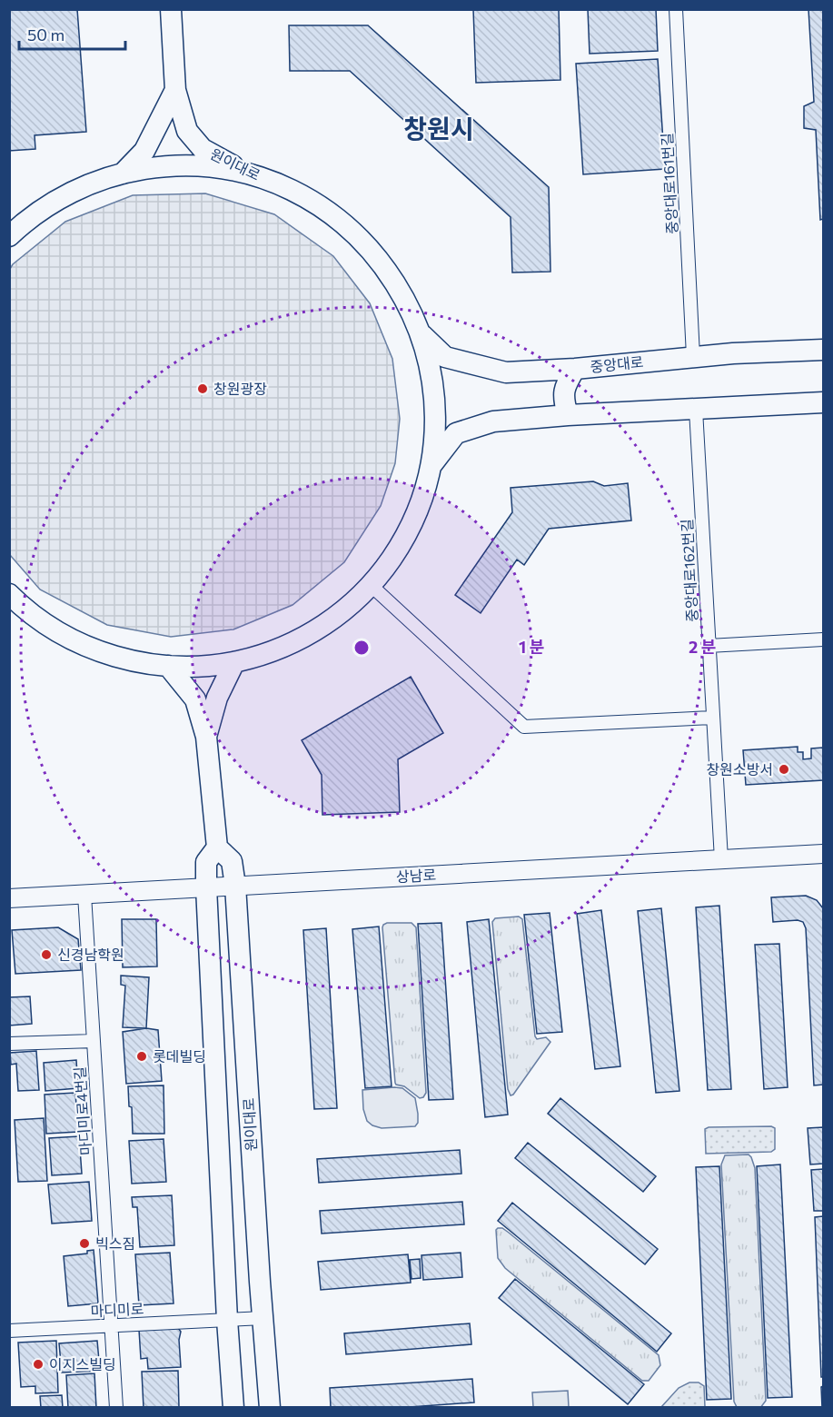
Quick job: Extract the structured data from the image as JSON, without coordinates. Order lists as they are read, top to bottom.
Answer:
{
  "streets": {
    "main road": ["원이대로", "중앙대로", "상남로"],
    "street": [
      "중앙대로161번길",
      "중앙대로162번길",
      "마디미로4번길",
      "마디미로"
    ]
  },
  "crossings": [
    ["원이대로", "상남로"],
    ["원이대로", "마디미로"],
    ["중앙대로161번길", "중앙대로"],
    ["중앙대로162번길", "상남로"],
    ["상남로", "마디미로4번길"],
    ["마디미로4번길", "마디미로"]
  ],
  "districts": ["창원시"],
  "places": [
    "창원광장",
    "창원소방서",
    "신경남학원",
    "롯데빌딩",
    "빅스짐",
    "이지스빌딩"
  ],
  "scale_bar": "50 m",
  "rings": ["1 분", "2 분"]
}
